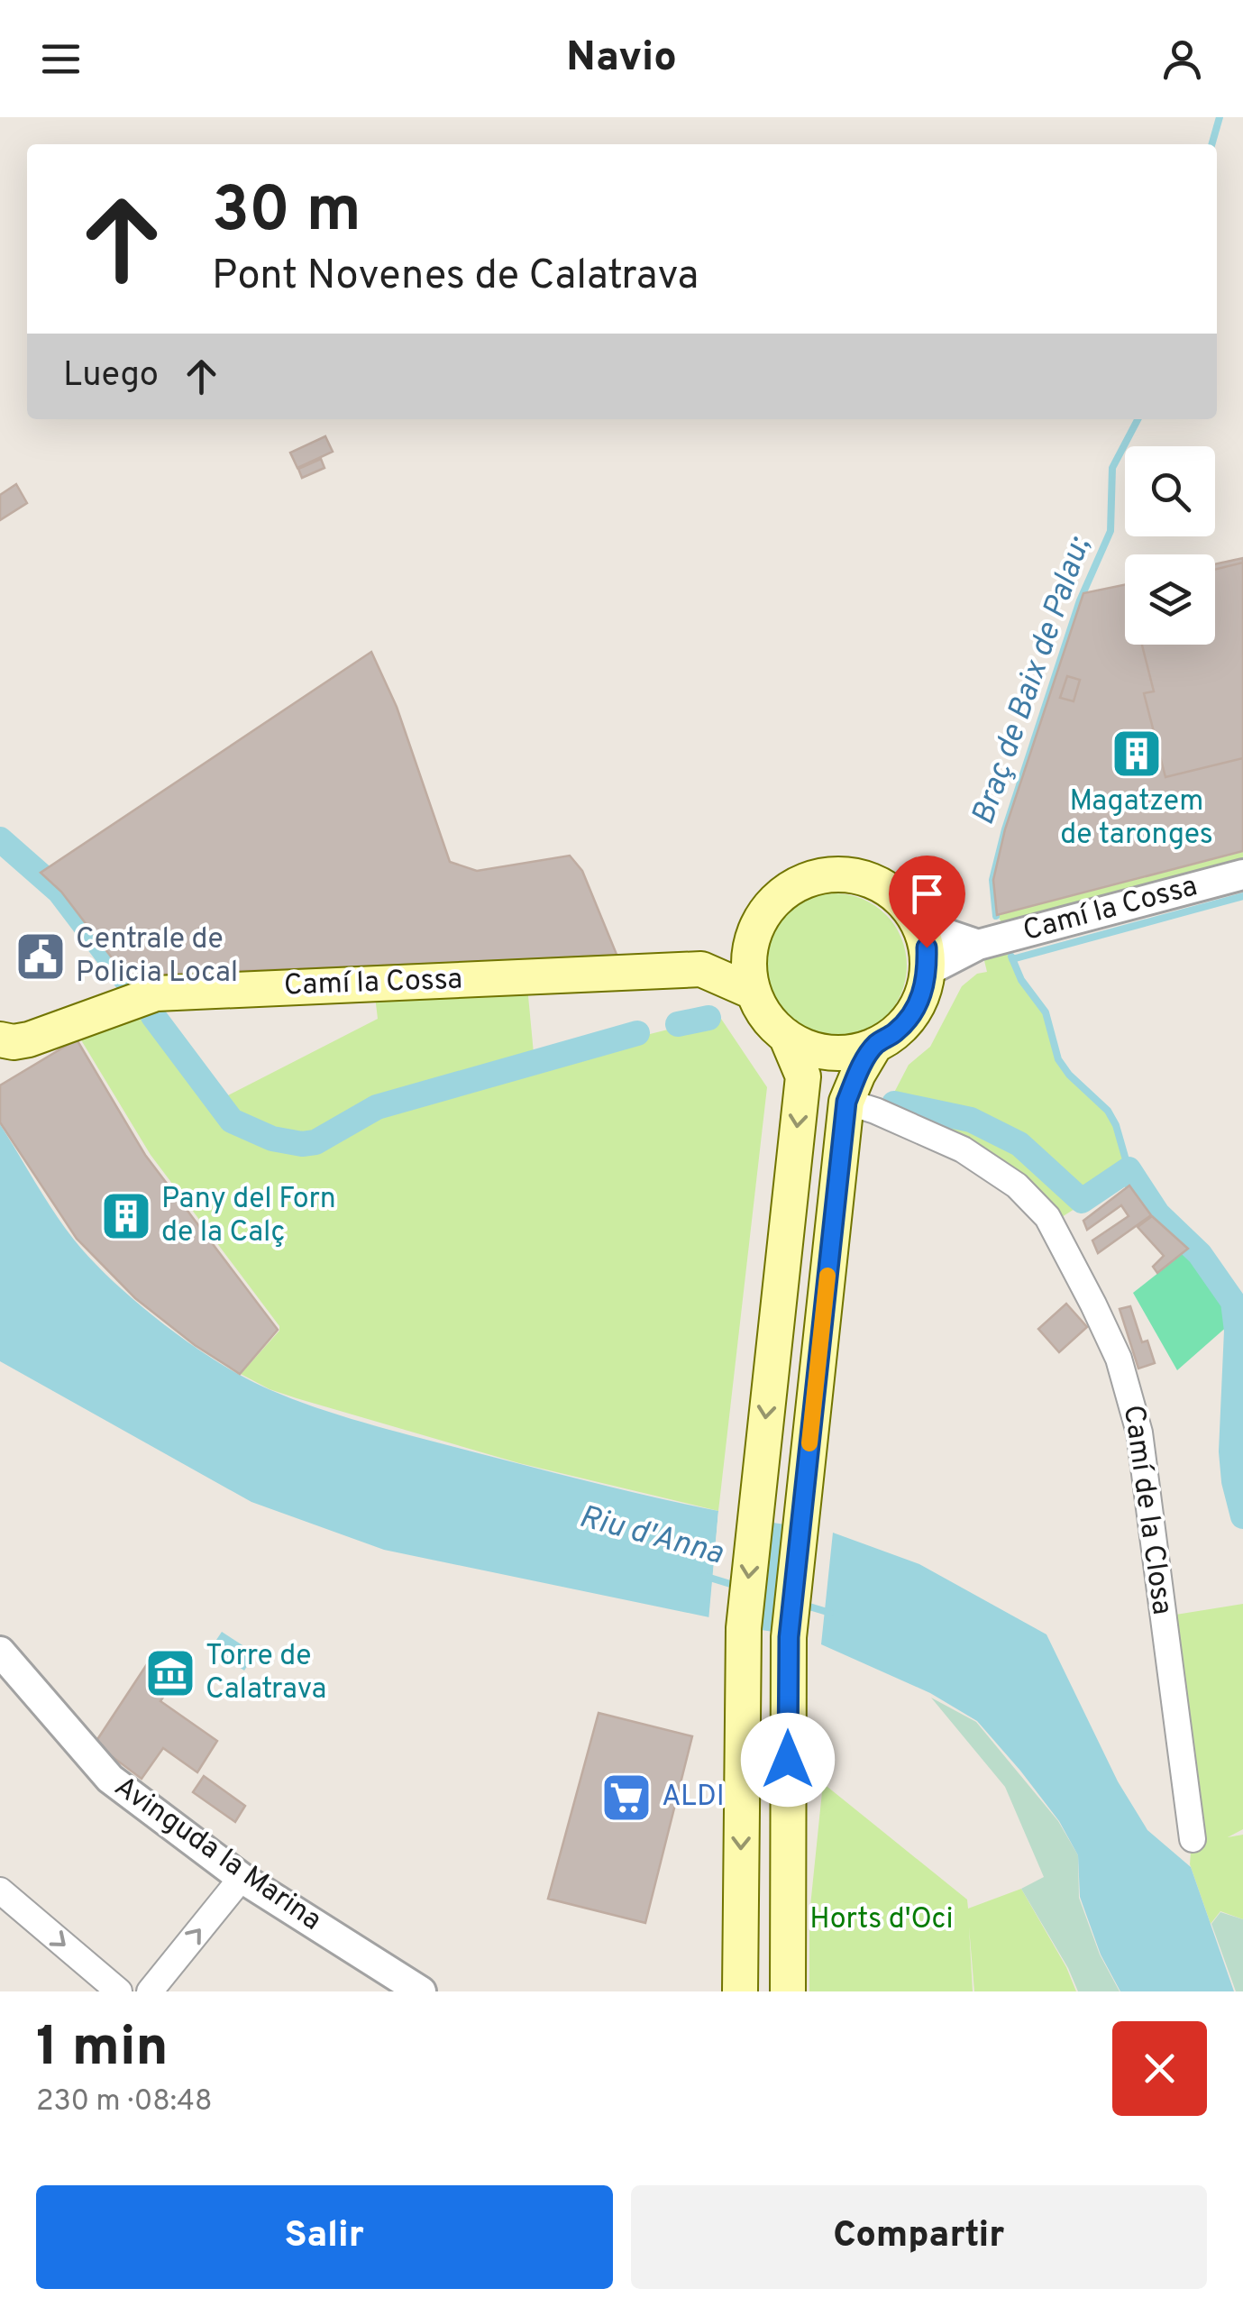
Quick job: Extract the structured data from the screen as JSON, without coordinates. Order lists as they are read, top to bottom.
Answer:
{
  "streets": {
    "main road": ["Camí la Cossa"],
    "street": ["Camí de la Closa", "Avinguda la Marina"]
  },
  "water": ["Braç de Baix de Palau;", "Riu d'Anna"],
  "parks": ["Horts d'Oci"],
  "places": {
    "building": ["Magatzem de taronges", "Pany del Forn de la Calç"],
    "public building": ["Centrale de Policia Local"],
    "museum": ["Torre de Calatrava"],
    "supermarket": ["ALDI"]
  },
  "page": {
    "header": "Navio",
    "turn": ["30 m", "Pont Novenes de Calatrava"],
    "then": "Luego",
    "heading": ["1 min", "230 m · 08:48"],
    "buttons": ["Salir", "Compartir"]
  }
}
